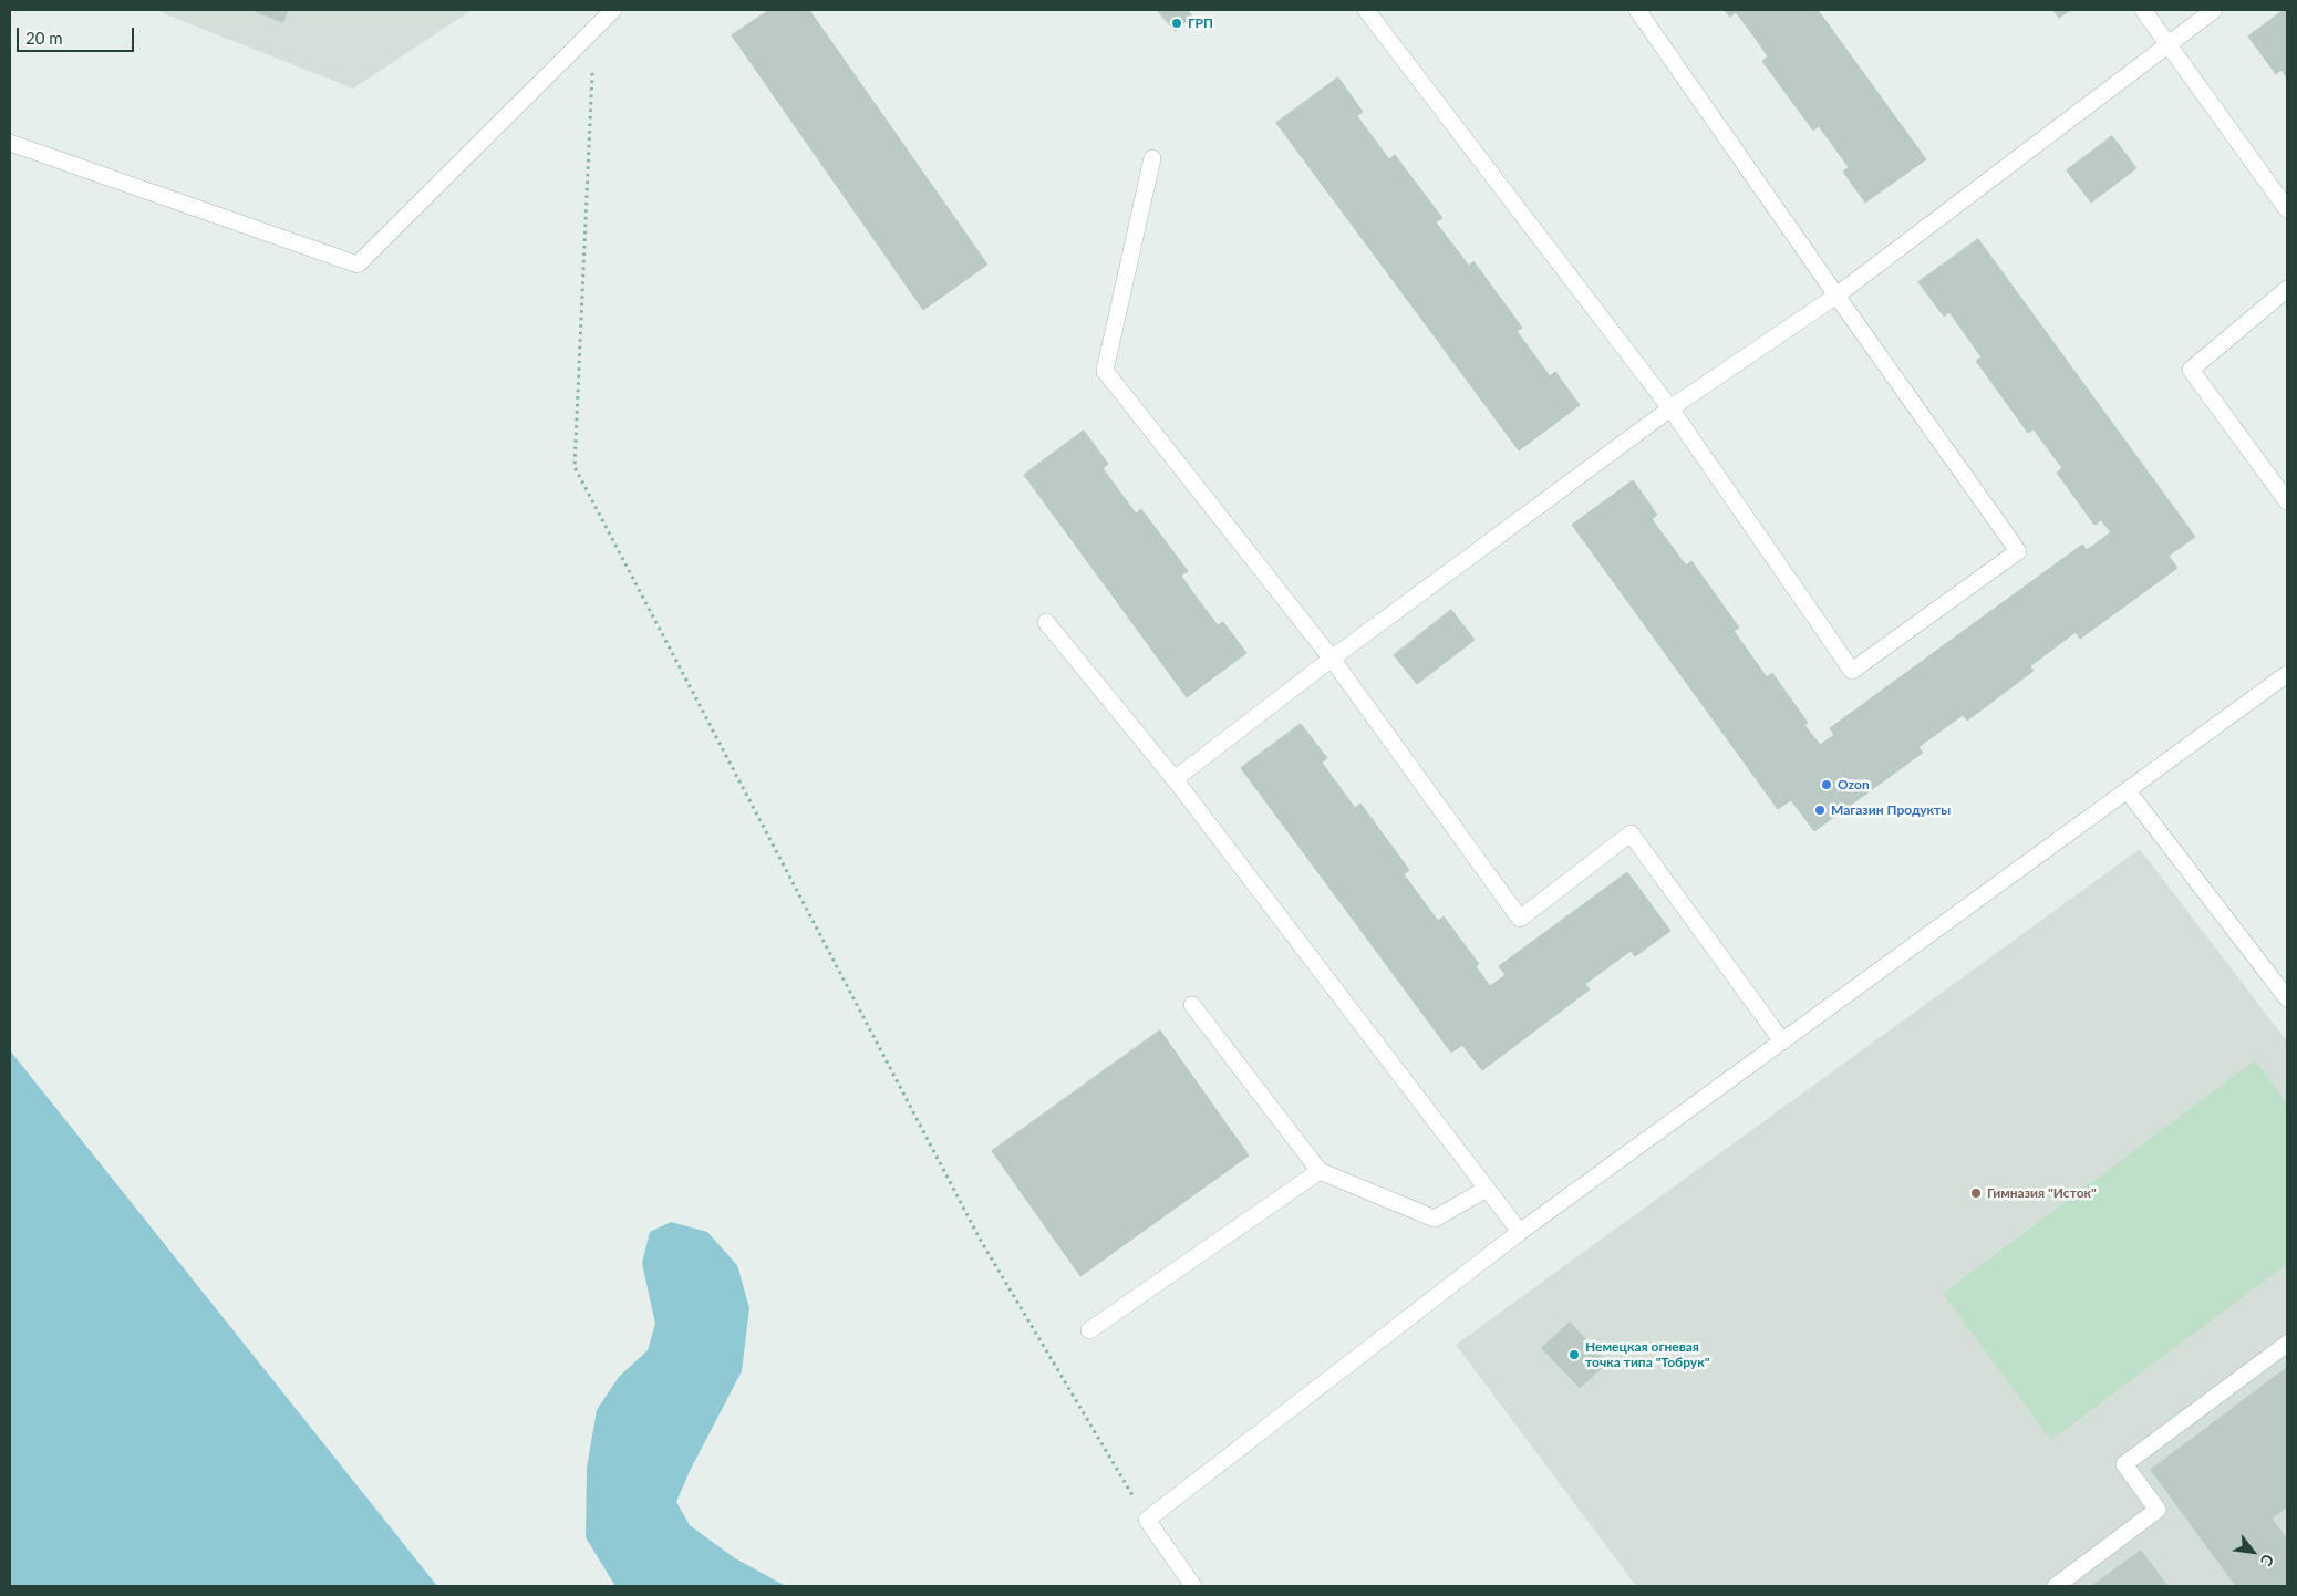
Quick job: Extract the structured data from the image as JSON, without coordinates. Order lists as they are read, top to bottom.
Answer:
{
  "places": [
    "ГРП",
    "Ozon",
    "Магазин Продукты",
    "Гимназия \"Исток\"",
    "Немецкая огневая точка типа \"Тобрук\""
  ],
  "scale_bar": "20 m",
  "north": "bottom right"
}
